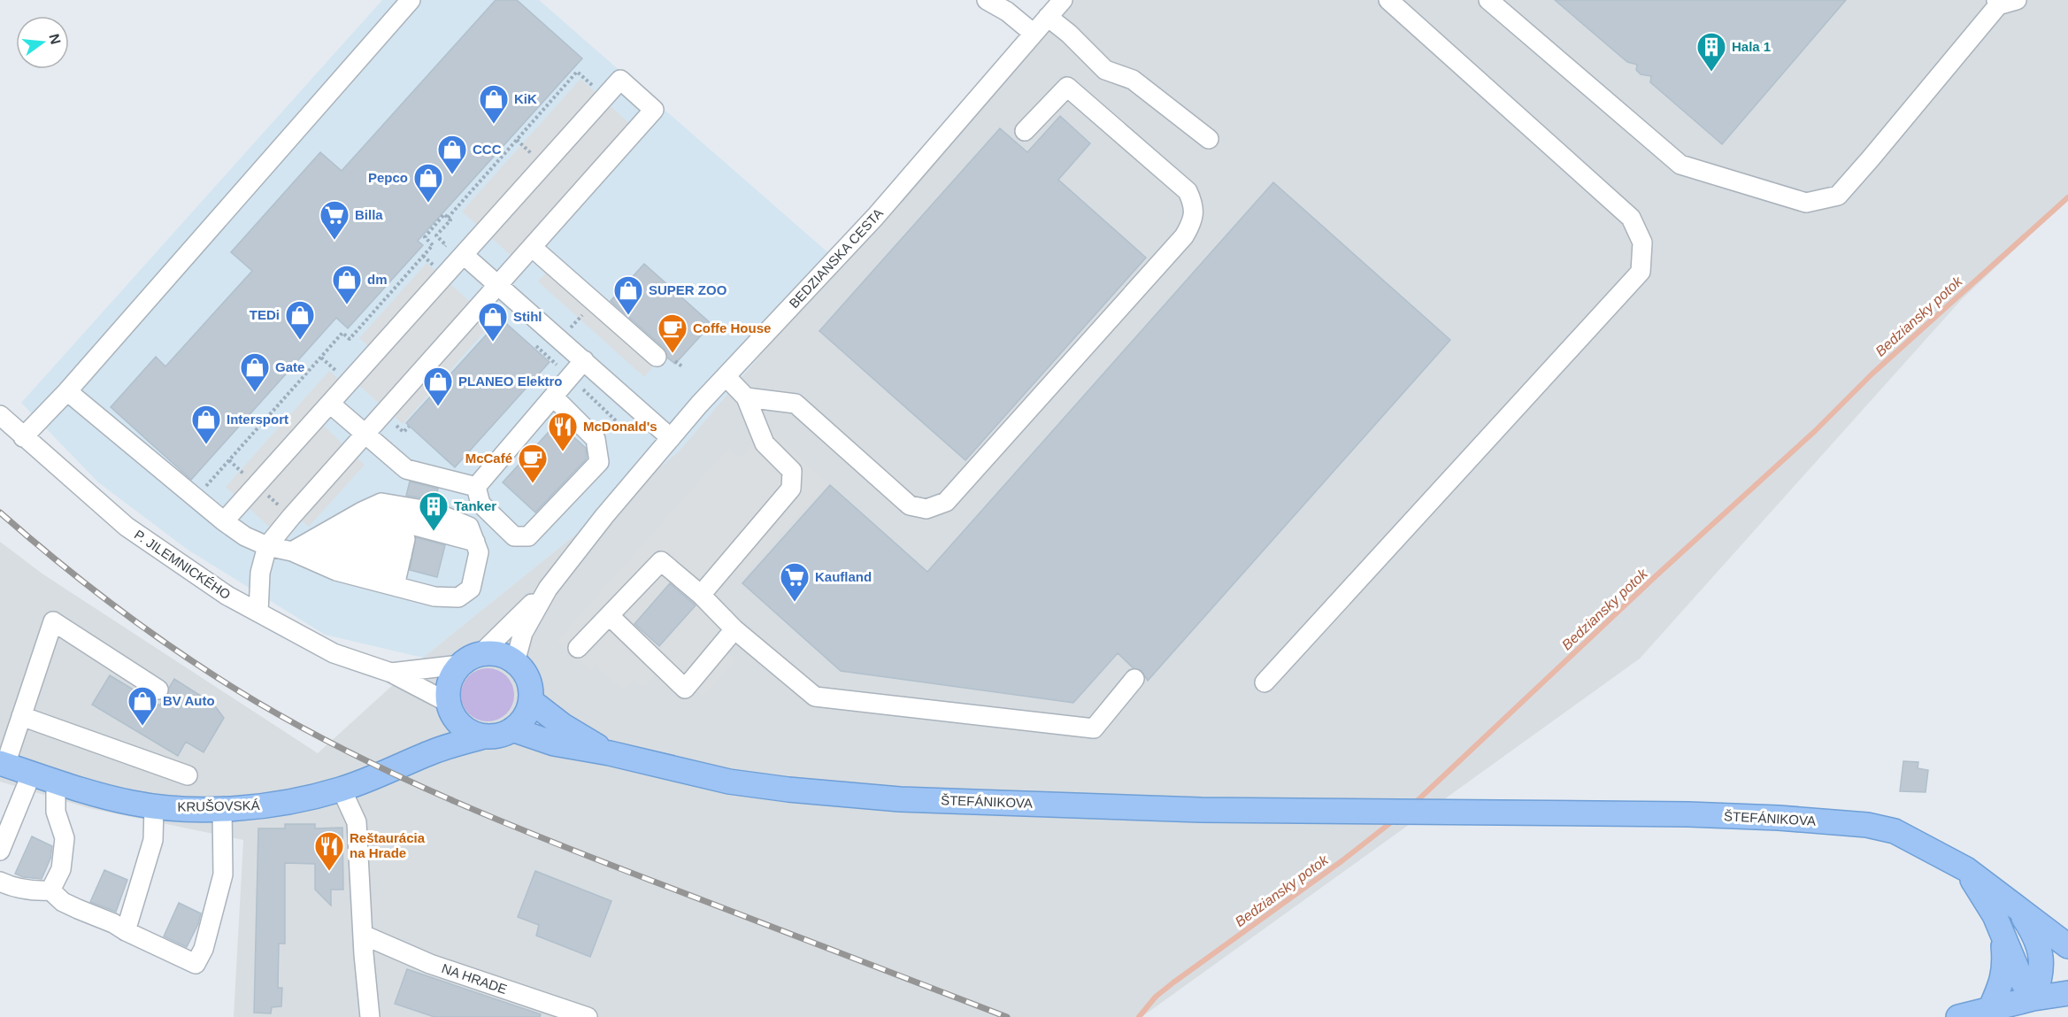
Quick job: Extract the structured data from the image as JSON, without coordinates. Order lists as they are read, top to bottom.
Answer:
{
  "streets": {
    "main road": ["ŠTEFÁNIKOVA", "KRUŠOVSKÁ"],
    "street": ["BEDZIANSKA CESTA", "P. JILEMNICKÉHO", "NA HRADE"]
  },
  "crossings": [
    ["BEDZIANSKA CESTA", "P. JILEMNICKÉHO"],
    ["BEDZIANSKA CESTA", "KRUŠOVSKÁ"],
    ["P. JILEMNICKÉHO", "KRUŠOVSKÁ"]
  ],
  "water": ["Bedziansky potok"],
  "places": {
    "building": ["Hala 1", "Tanker"],
    "shop": [
      "KiK",
      "CCC",
      "Pepco",
      "dm",
      "SUPER ZOO",
      "TEDi",
      "Stihl",
      "Gate",
      "PLANEO Elektro",
      "Intersport",
      "BV Auto"
    ],
    "supermarket": ["Billa", "Kaufland"],
    "cafe": ["Coffe House", "McCafé"],
    "restaurant": ["McDonald's", "Reštaurácia na Hrade"]
  },
  "north": "right"
}
